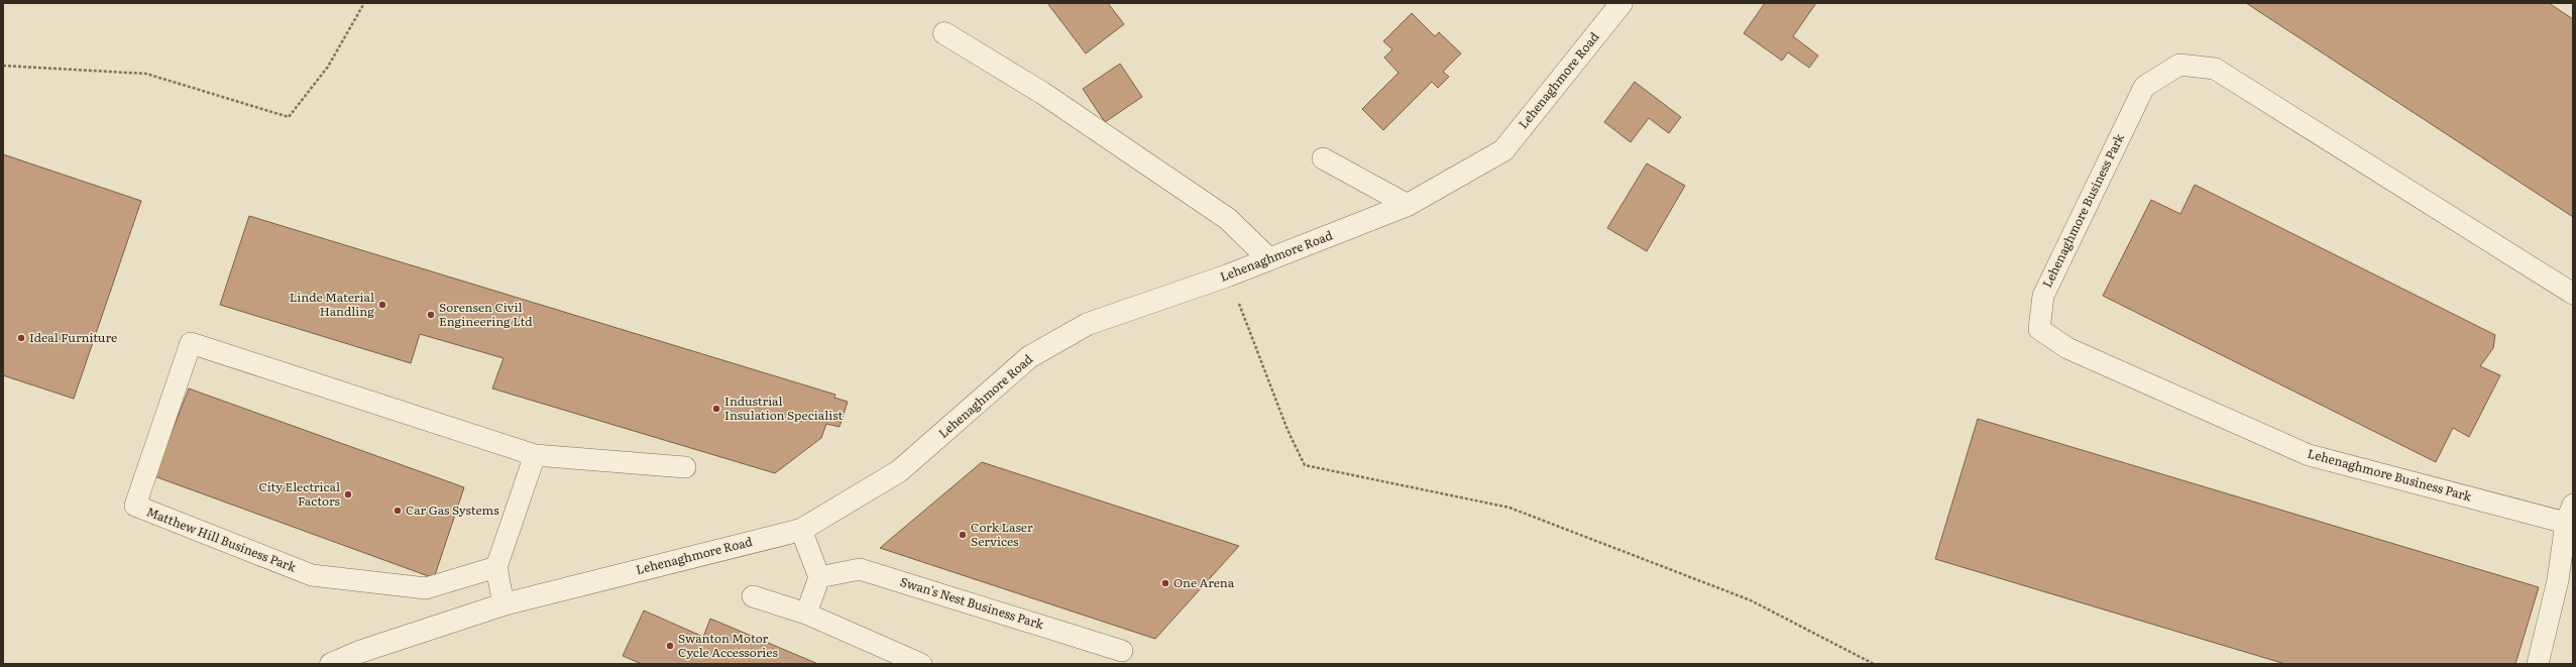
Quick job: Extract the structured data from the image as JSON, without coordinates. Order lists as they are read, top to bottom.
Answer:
{
  "streets": {
    "street": ["Lehenaghmore Road"],
    "lane": ["Lehenaghmore Business Park", "Matthew Hill Business Park", "Swan's Nest Business Park"]
  },
  "places": [
    "Linde Material Handling",
    "Sorensen Civil Engineering Ltd",
    "Ideal Furniture",
    "Industrial Insulation Specialist",
    "City Electrical Factors",
    "Car Gas Systems",
    "Cork Laser Services",
    "One Arena",
    "Swanton Motor Cycle Accessories"
  ]
}
